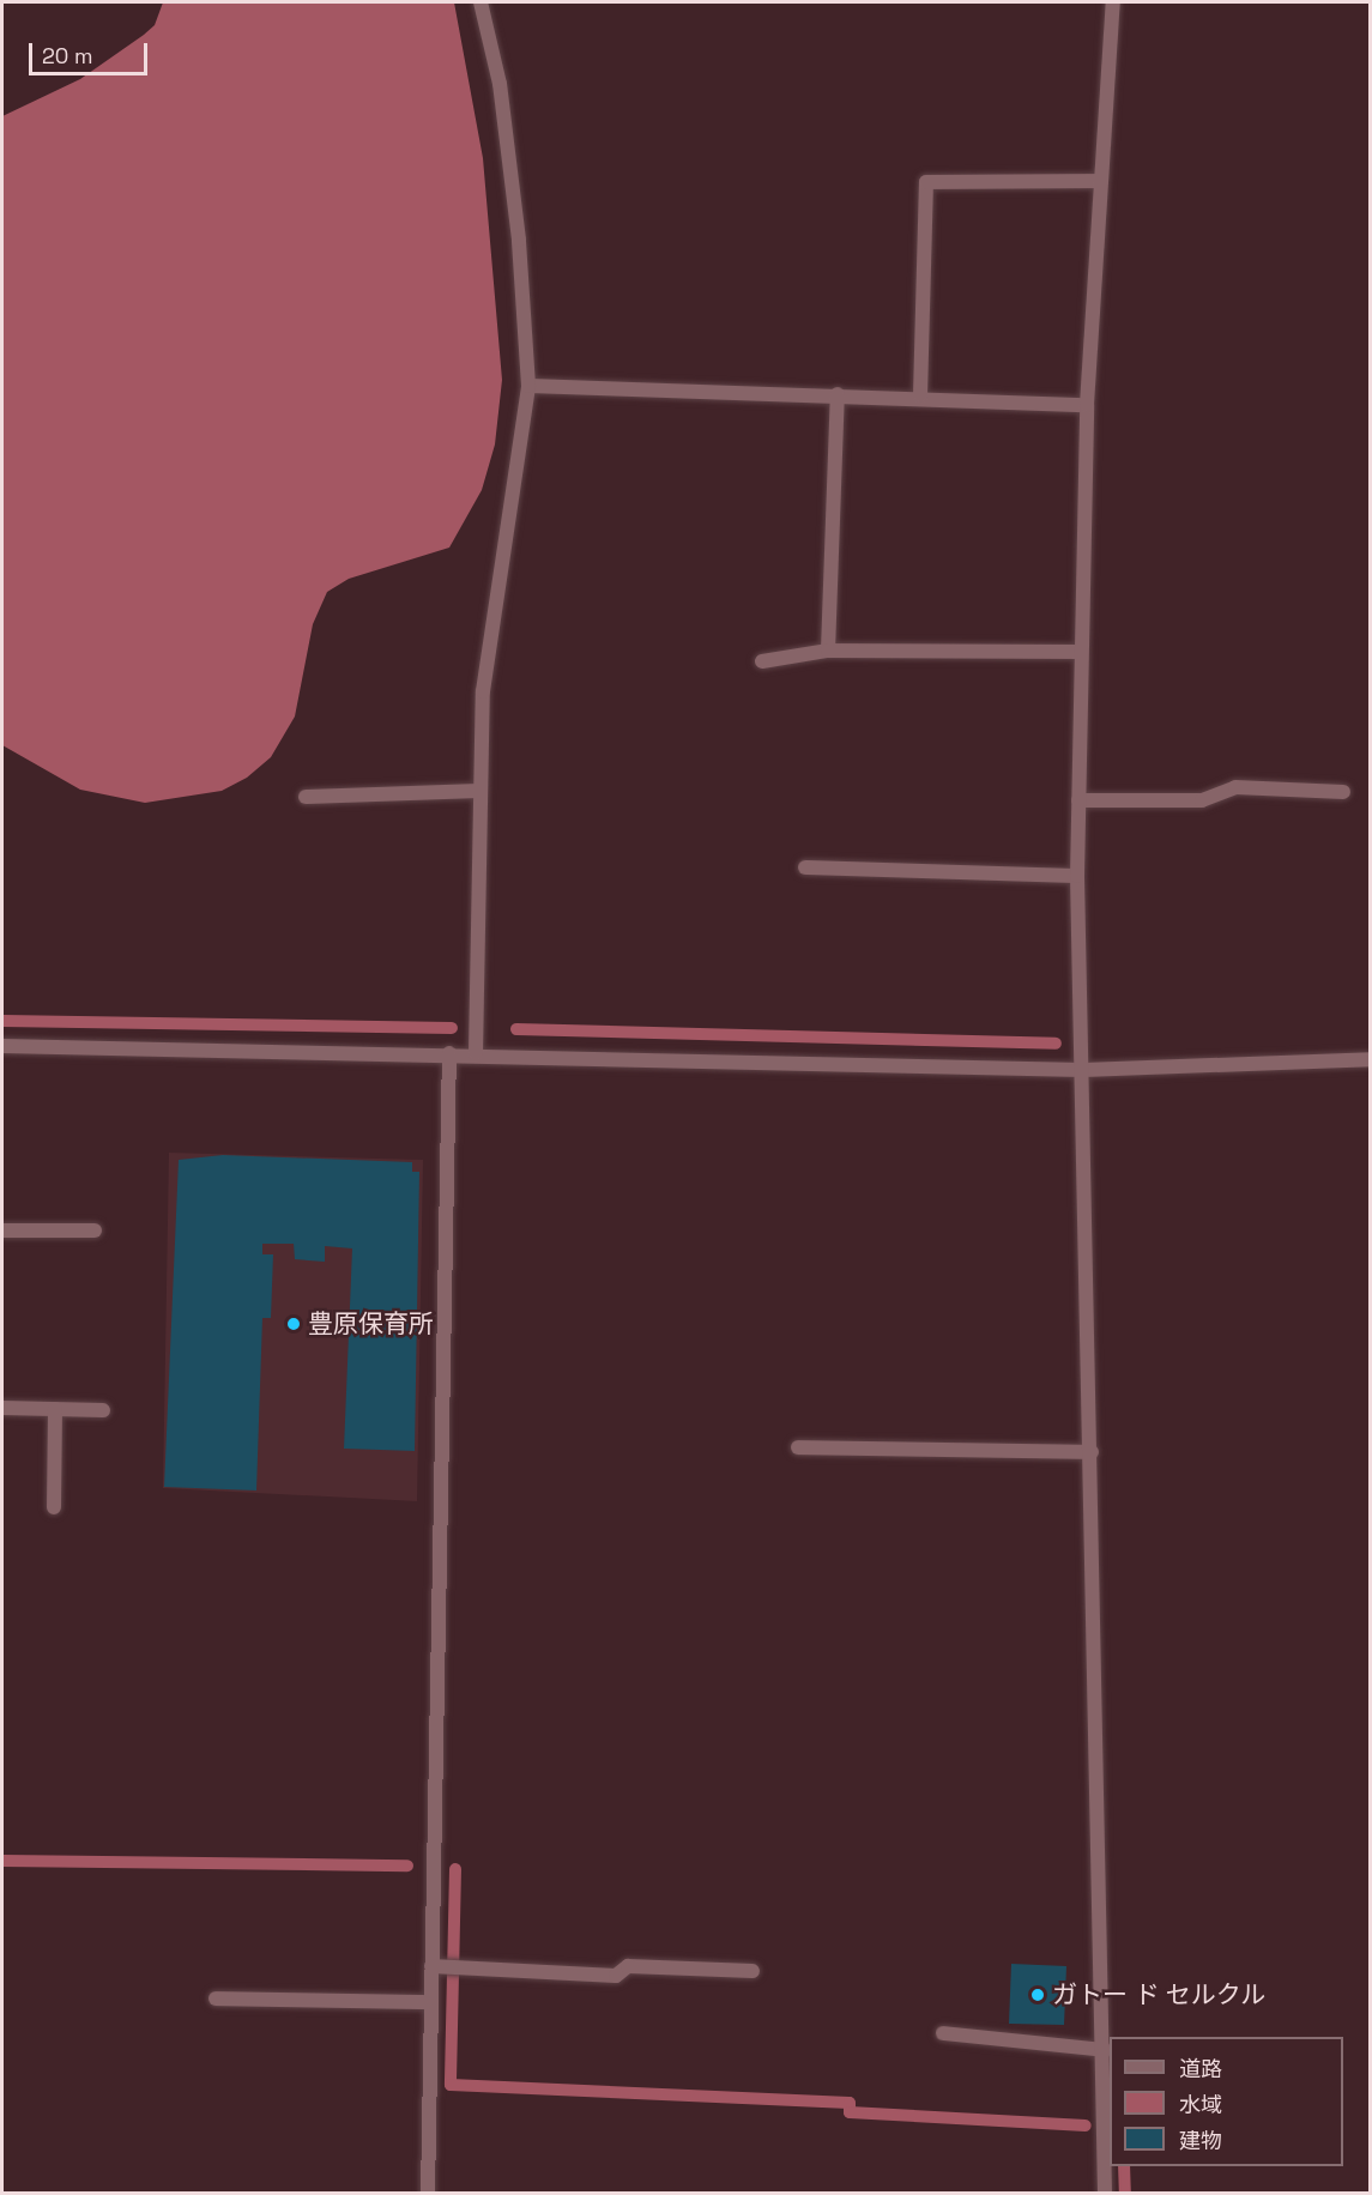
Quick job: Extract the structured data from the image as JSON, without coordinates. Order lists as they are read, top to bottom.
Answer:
{
  "places": ["豊原保育所", "ガトー ド セルクル"],
  "legend": ["道路", "水域", "建物"],
  "scale_bar": "20 m"
}
